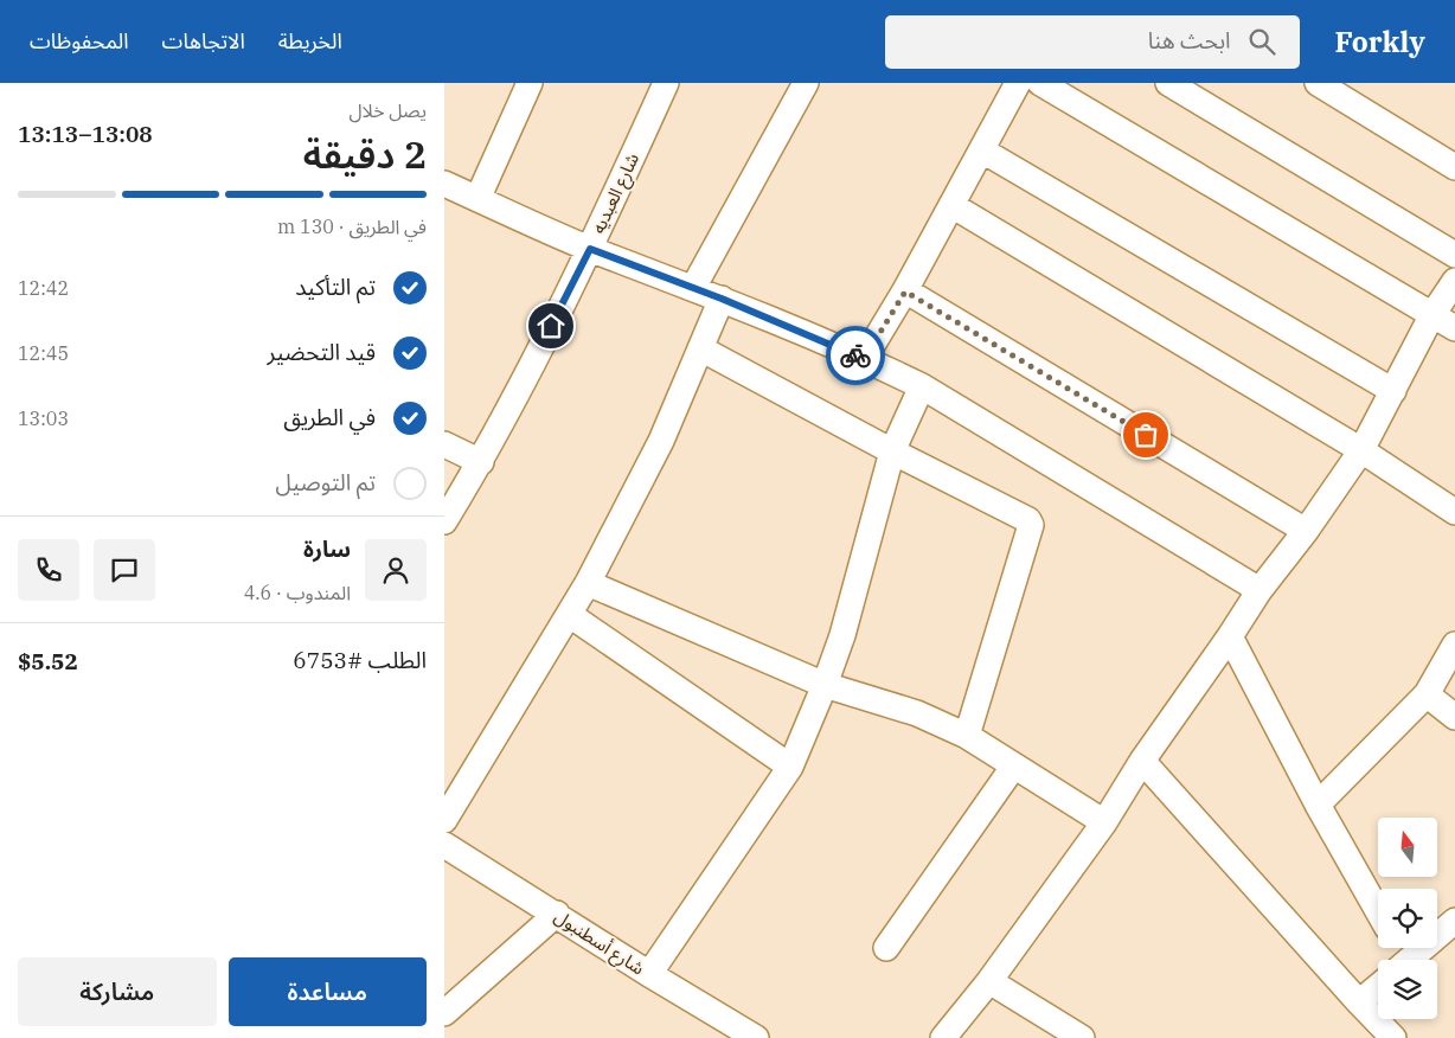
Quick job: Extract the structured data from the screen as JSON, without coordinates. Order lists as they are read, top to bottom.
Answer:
{
  "streets": {
    "street": ["شارع العبديه", "شارع أسطنبول"]
  },
  "north": "top",
  "page": {
    "header": "Forkly",
    "search": "ابحث هنا",
    "nav": ["الخريطة", "الاتجاهات", "المحفوظات"],
    "heading": ["2 دقيقة", "يصل خلال", "13:08–13:13"],
    "panel": [
      "سارة",
      "المندوب · 4.6",
      "الطلب #6753",
      "$5.52"
    ],
    "bar": "في الطريق · 130 m",
    "list": [
      ["تم التأكيد", "12:42"],
      ["قيد التحضير", "12:45"],
      ["في الطريق", "13:03"],
      "تم التوصيل"
    ],
    "buttons": ["مساعدة", "مشاركة"]
  }
}
